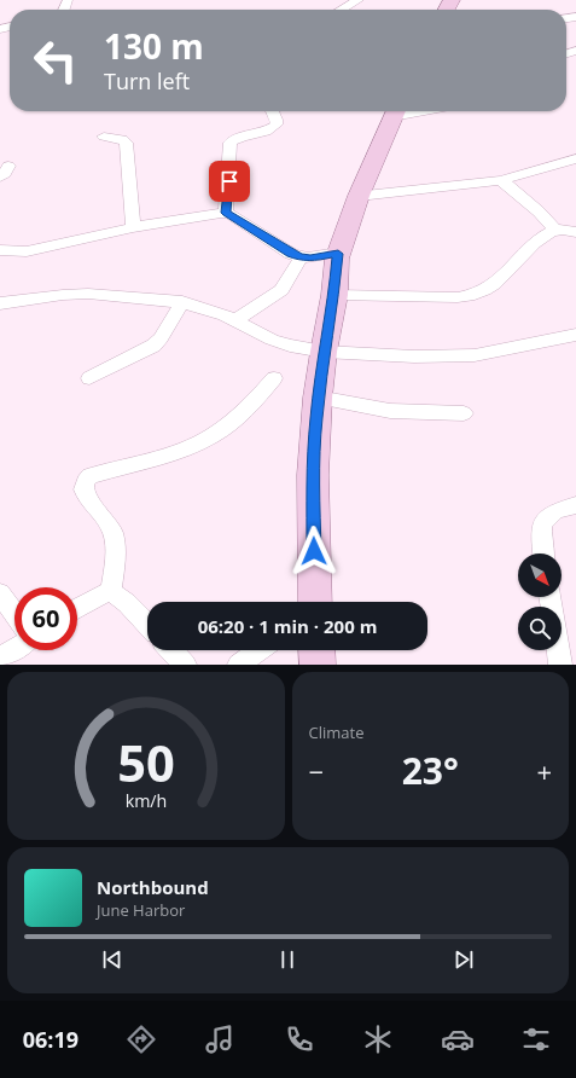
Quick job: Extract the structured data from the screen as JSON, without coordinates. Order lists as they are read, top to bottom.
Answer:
{
  "north": "bottom right",
  "page": {
    "turn": ["130 m", "Turn left"],
    "limit": "60",
    "trip": "06:20 · 1 min · 200 m",
    "tile": "Climate",
    "heat": ["−", "23°", "+"],
    "song": ["Northbound", "June Harbor"],
    "tabs": "06:19",
    "gauge": ["50", "km/h"]
  }
}
